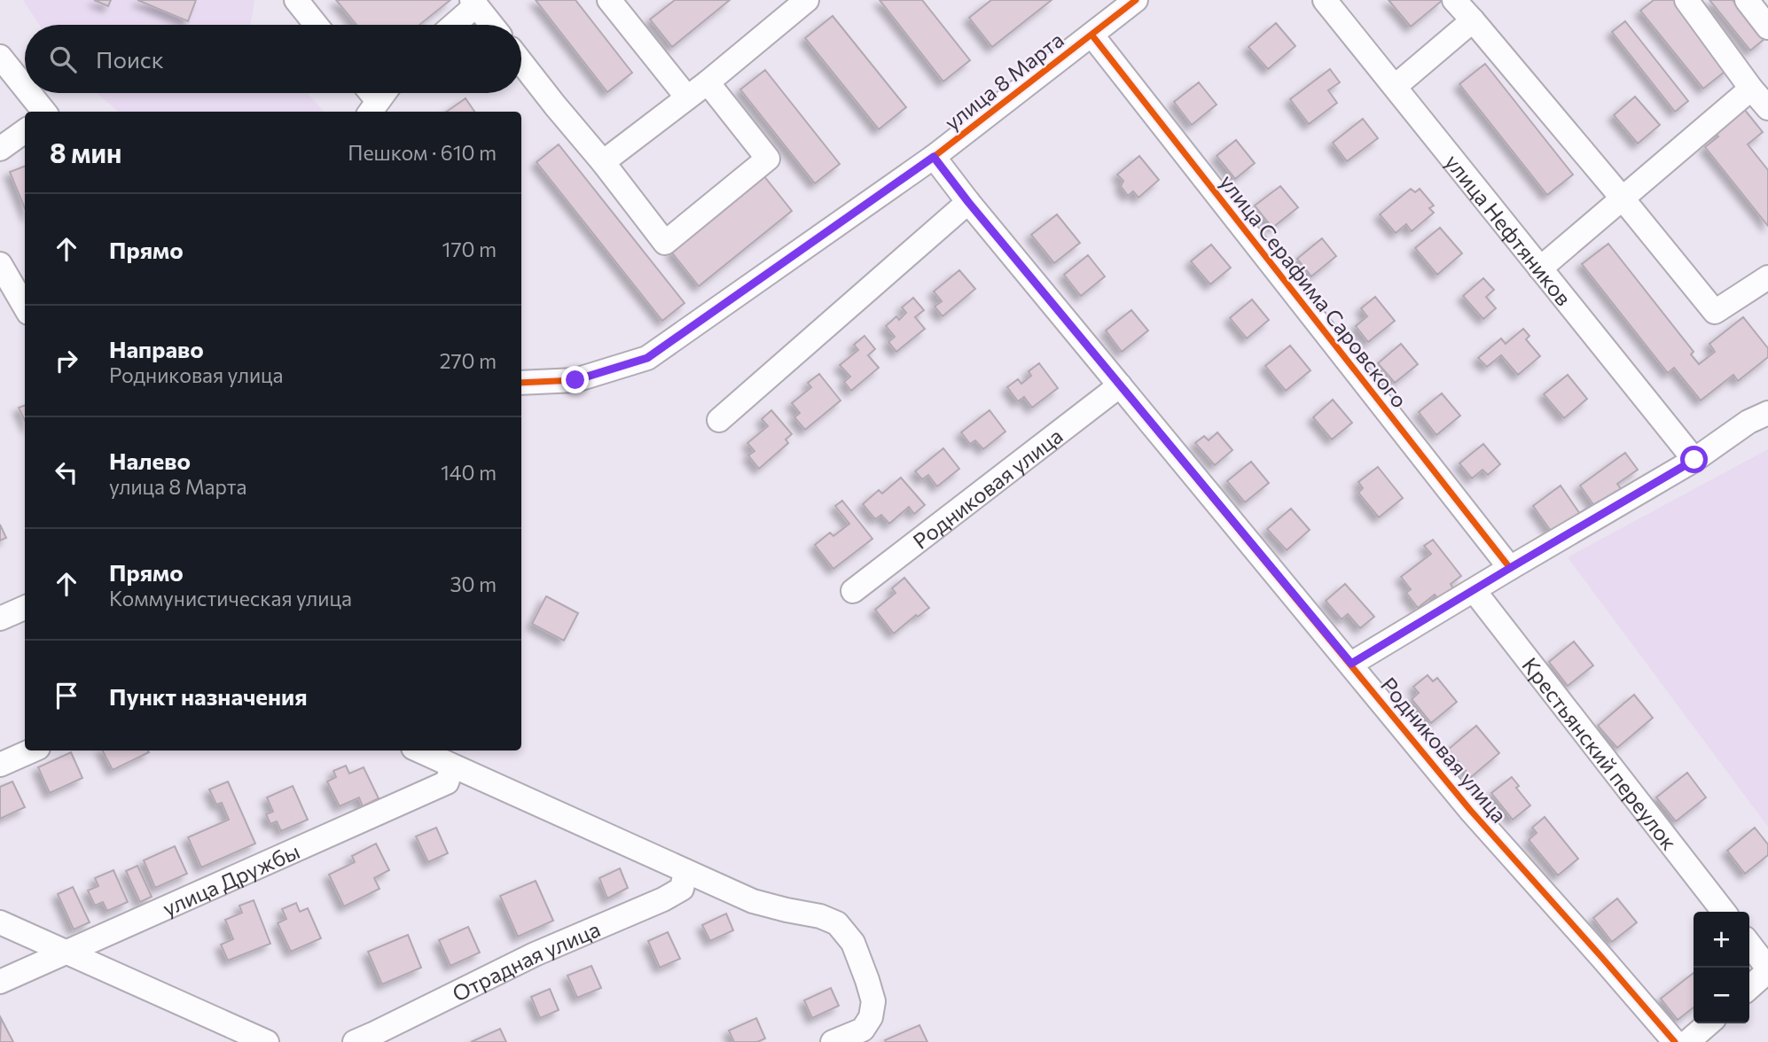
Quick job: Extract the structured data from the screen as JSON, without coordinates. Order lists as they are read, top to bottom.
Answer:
{
  "streets": {
    "street": [
      "улица 8 Марта",
      "улица Нефтяников",
      "улица Серафима Саровского",
      "Родниковая улица",
      "Крестьянский переулок",
      "улица Дружбы",
      "Отрадная улица"
    ]
  },
  "crossings": [
    ["улица 8 Марта", "улица Серафима Саровского"],
    ["улица 8 Марта", "Родниковая улица"]
  ],
  "page": {
    "search": "Поиск",
    "heading": ["8 мин", "Пешком · 610 m"],
    "list": [
      ["Прямо", "170 m"],
      ["Направо", "Родниковая улица", "270 m"],
      ["Налево", "улица 8 Марта", "140 m"],
      ["Прямо", "Коммунистическая улица", "30 m"],
      "Пункт назначения"
    ],
    "map_buttons": ["+", "−"]
  }
}
